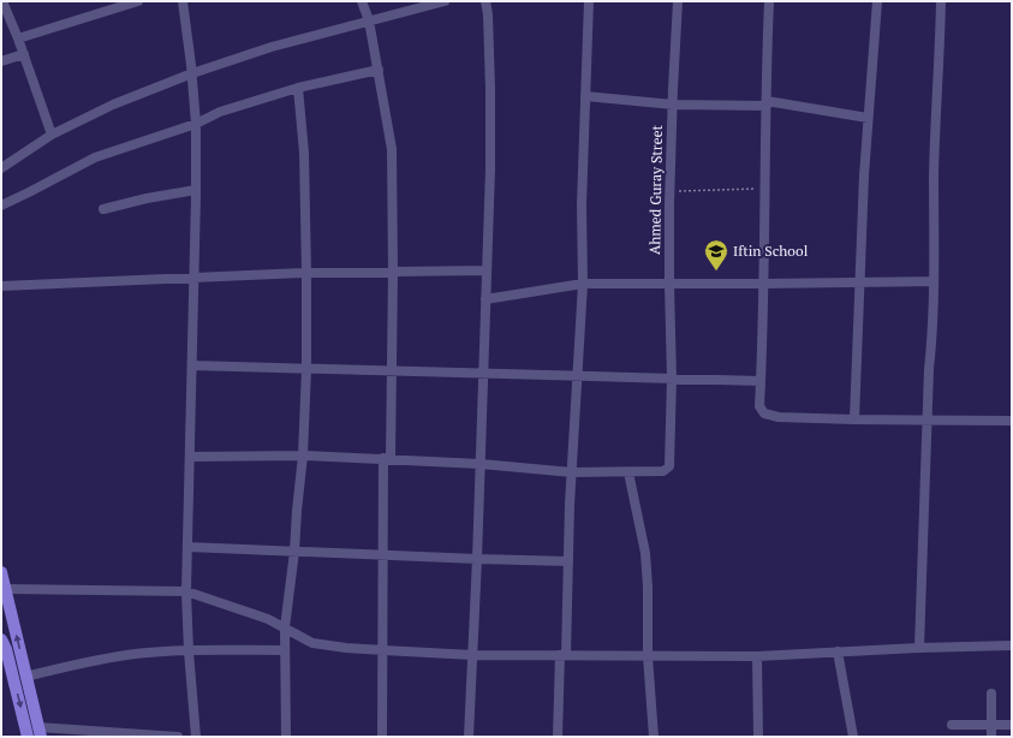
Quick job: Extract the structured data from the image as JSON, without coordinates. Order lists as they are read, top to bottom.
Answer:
{
  "streets": {
    "street": ["Ahmed Guray Street"]
  },
  "places": {
    "school or university": ["Iftin School"]
  }
}
